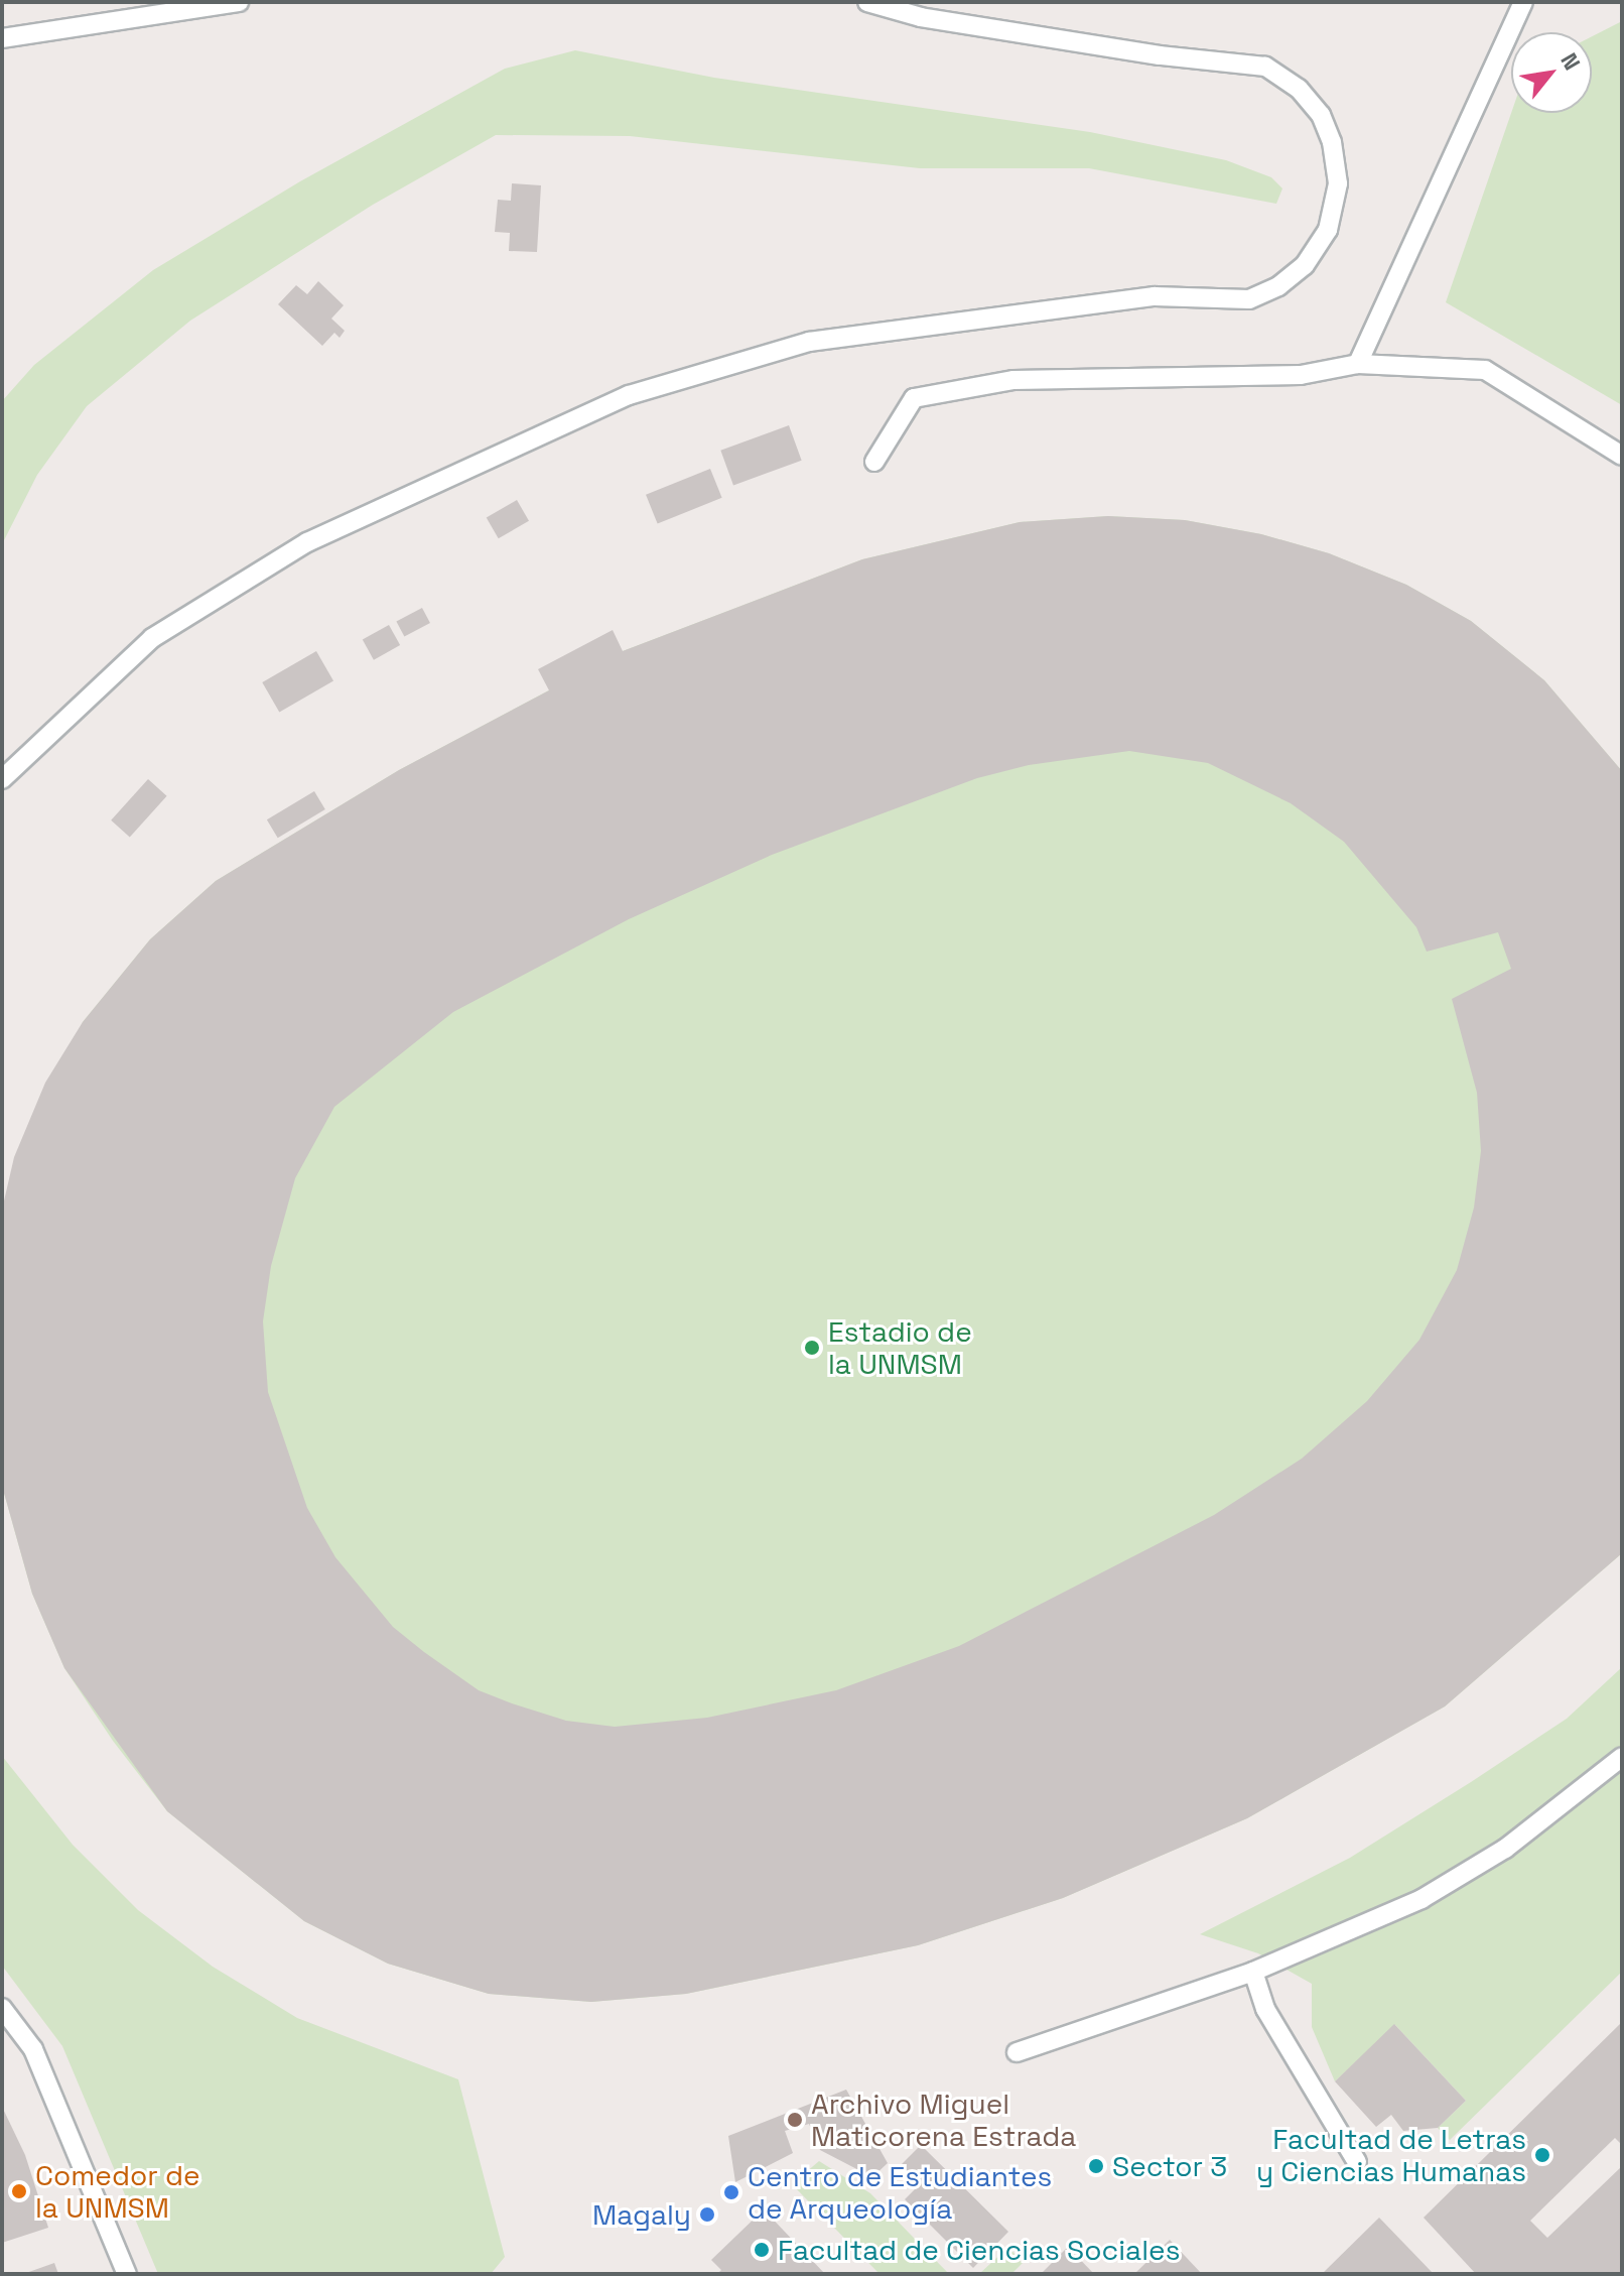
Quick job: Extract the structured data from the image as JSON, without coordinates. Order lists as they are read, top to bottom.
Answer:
{
  "places": [
    "Estadio de la UNMSM",
    "Archivo Miguel Maticorena Estrada",
    "Facultad de Letras y Ciencias Humanas",
    "Sector 3",
    "Comedor de la UNMSM",
    "Centro de Estudiantes de Arqueología",
    "Magaly",
    "Facultad de Ciencias Sociales"
  ],
  "north": "top right"
}
